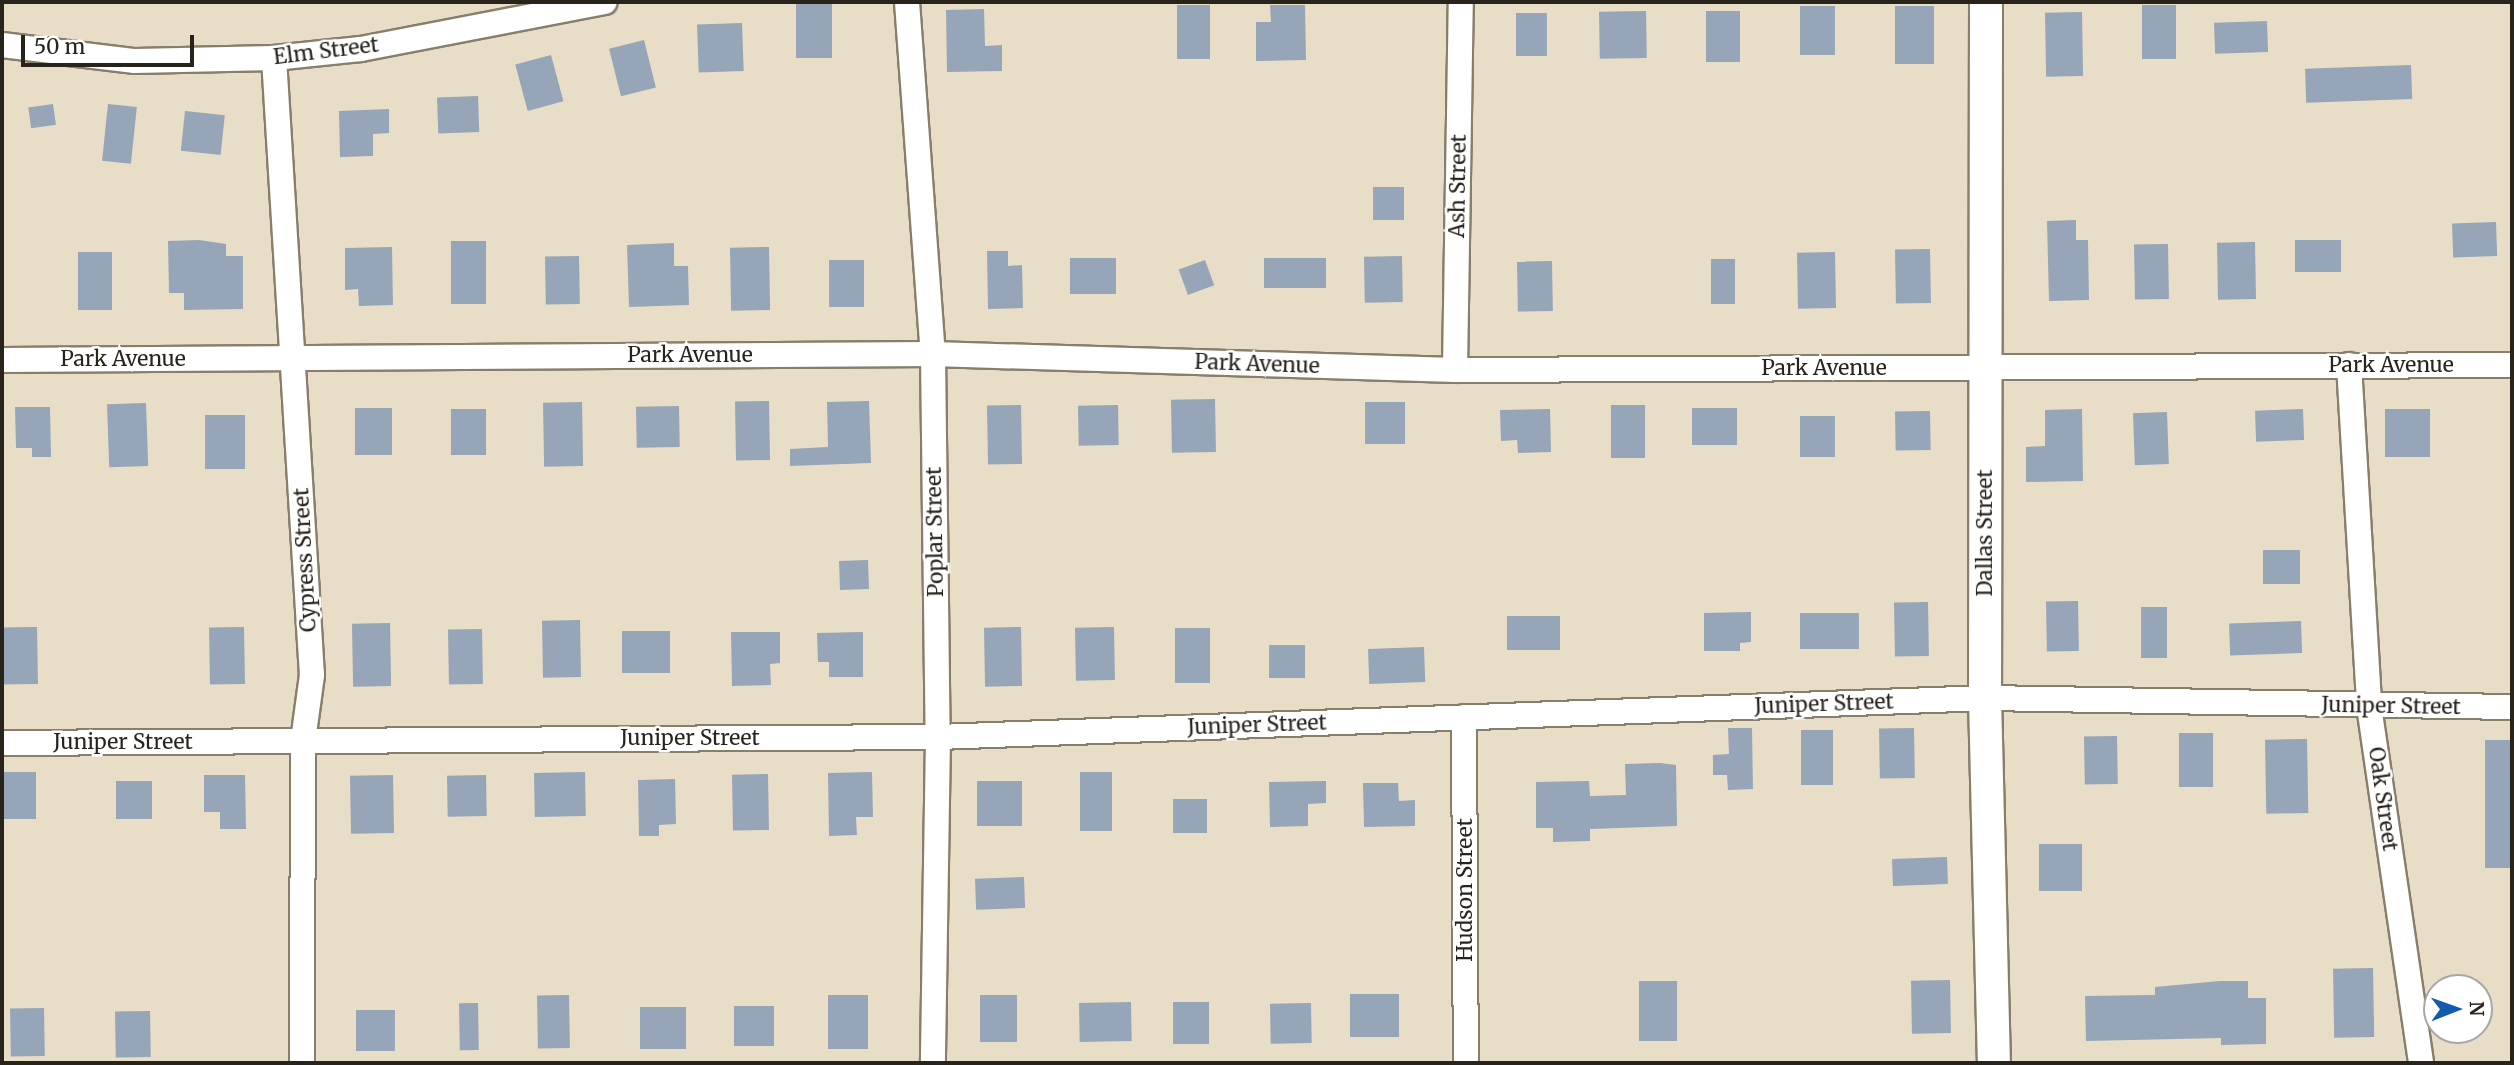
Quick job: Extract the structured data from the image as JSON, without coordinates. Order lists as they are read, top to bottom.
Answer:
{
  "streets": {
    "street": [
      "Elm Street",
      "Ash Street",
      "Park Avenue",
      "Poplar Street",
      "Dallas Street",
      "Cypress Street",
      "Juniper Street",
      "Oak Street",
      "Hudson Street"
    ]
  },
  "crossings": [
    ["Elm Street", "Cypress Street"],
    ["Ash Street", "Park Avenue"],
    ["Park Avenue", "Poplar Street"],
    ["Park Avenue", "Dallas Street"],
    ["Park Avenue", "Cypress Street"],
    ["Park Avenue", "Oak Street"],
    ["Poplar Street", "Juniper Street"],
    ["Dallas Street", "Juniper Street"],
    ["Cypress Street", "Juniper Street"],
    ["Juniper Street", "Oak Street"],
    ["Juniper Street", "Hudson Street"]
  ],
  "scale_bar": "50 m",
  "north": "right"
}
